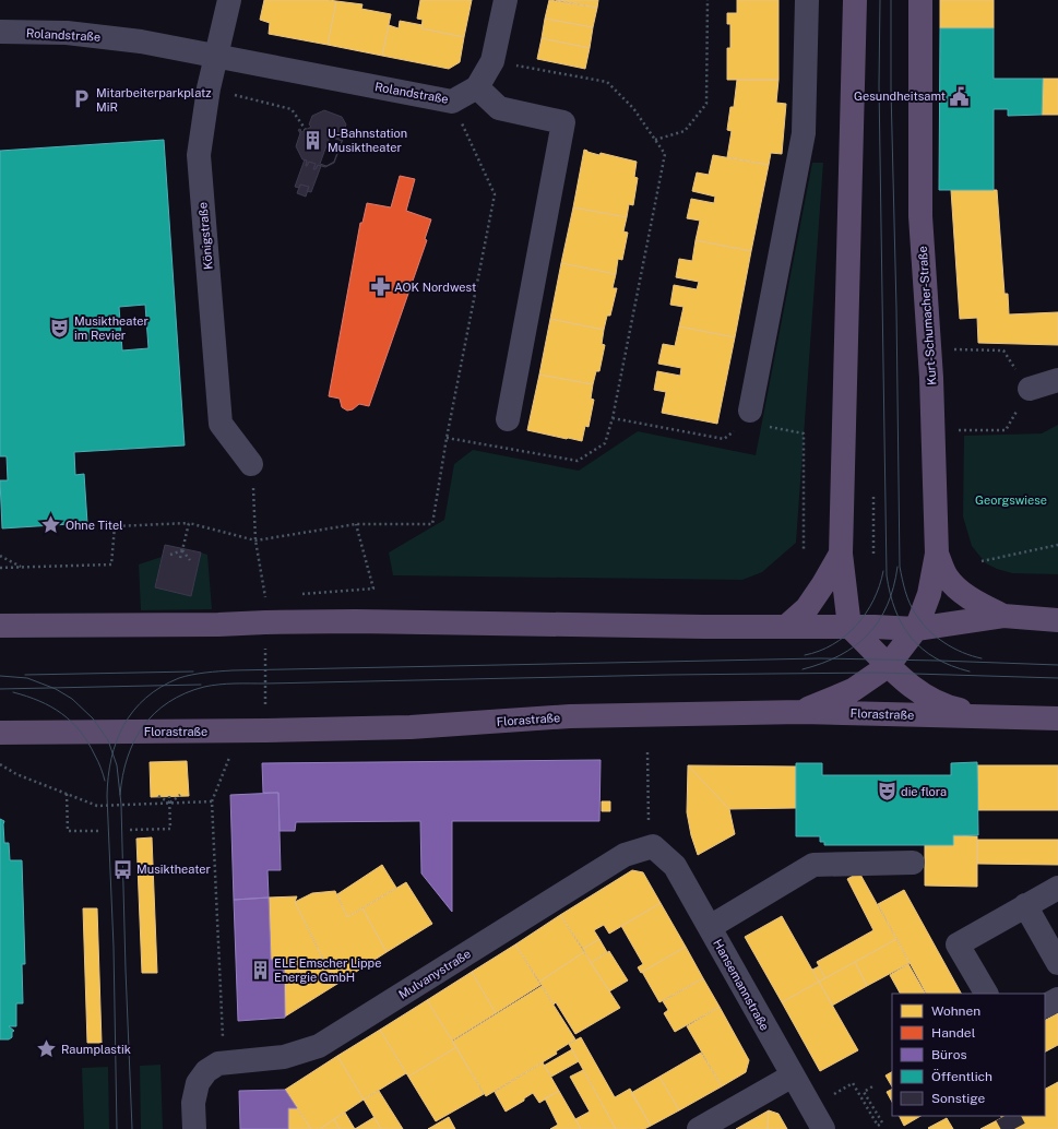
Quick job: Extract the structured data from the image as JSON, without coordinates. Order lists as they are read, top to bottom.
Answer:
{
  "streets": {
    "main road": ["Kurt-Schumacher-Straße", "Florastraße"],
    "street": [
      "Rolandstraße",
      "Königstraße",
      "Mulvanystraße",
      "Hansemannstraße"
    ]
  },
  "crossings": [
    ["Rolandstraße", "Königstraße"],
    ["Kurt-Schumacher-Straße", "Florastraße"],
    ["Mulvanystraße", "Hansemannstraße"]
  ],
  "parks": ["Georgswiese"],
  "places": {
    "public building": ["Gesundheitsamt"],
    "parking": ["Mitarbeiterparkplatz MiR"],
    "building": ["U-Bahnstation Musiktheater", "ELE Emscher Lippe Energie GmbH"],
    "pharmacy": ["AOK Nordwest"],
    "theatre": ["Musiktheater im Revier", "die flora"],
    "place": ["Ohne Titel", "Raumplastik"],
    "bus stop": ["Musiktheater"]
  },
  "legend": [
    "Wohnen",
    "Handel",
    "Büros",
    "Öffentlich",
    "Sonstige"
  ]
}
